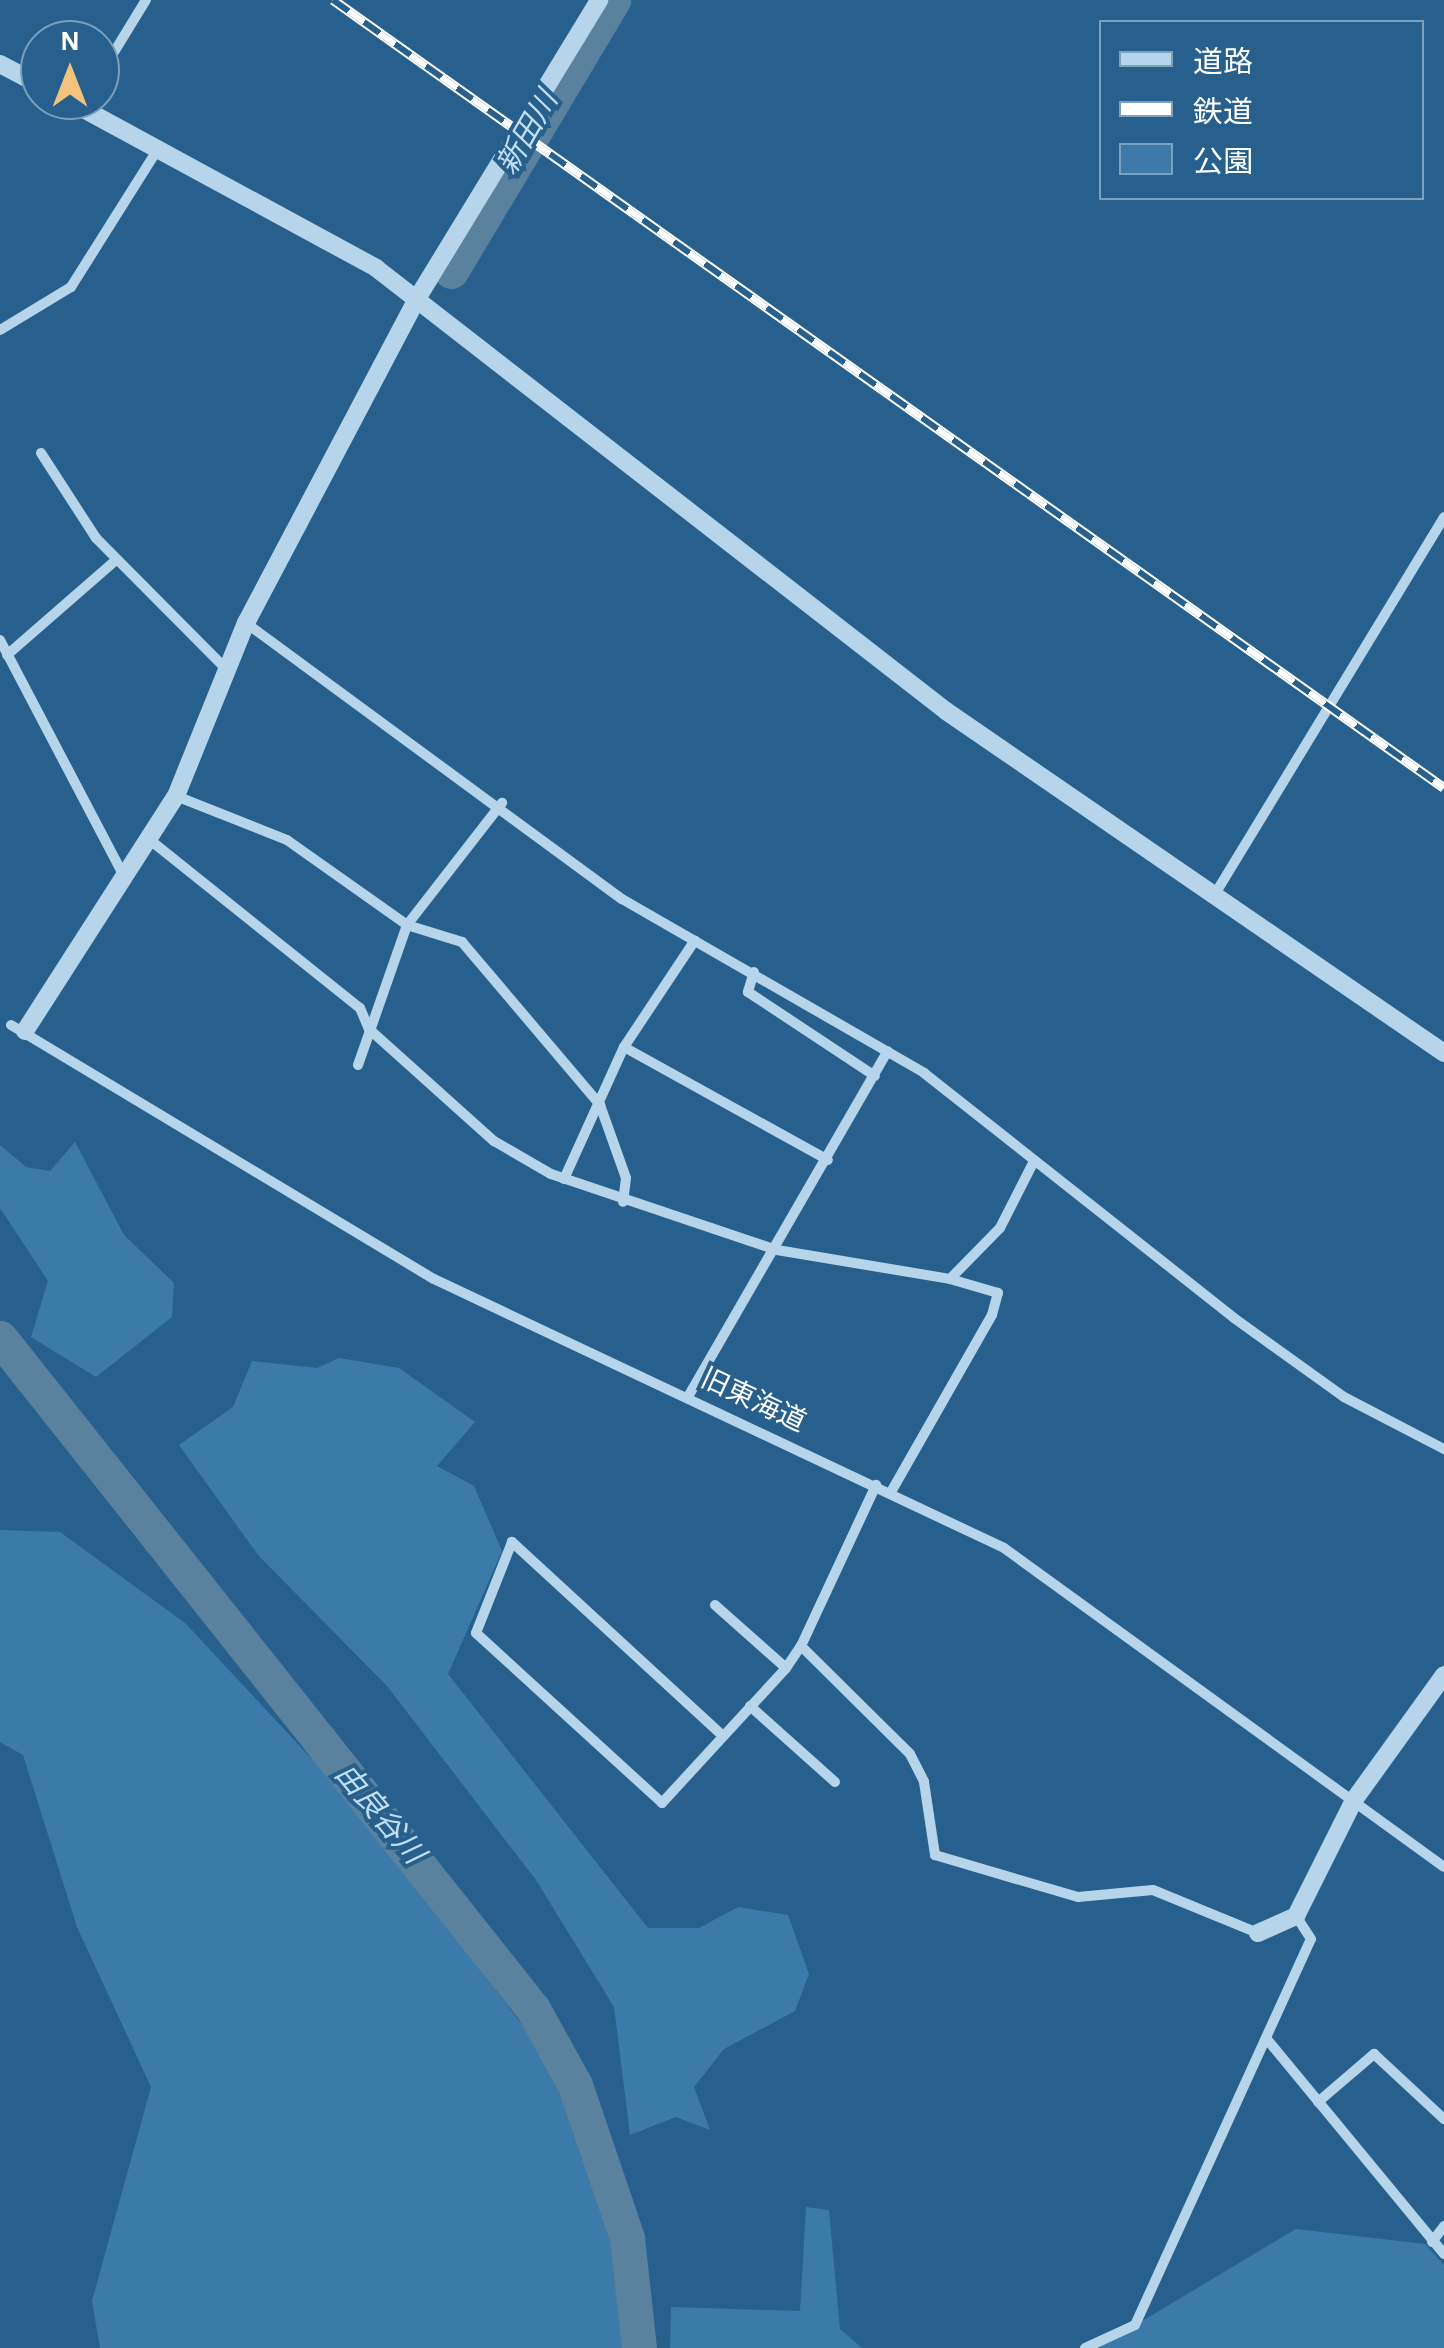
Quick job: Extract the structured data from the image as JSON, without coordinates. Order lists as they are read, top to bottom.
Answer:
{
  "streets": {
    "street": ["旧東海道"]
  },
  "water": ["新田川", "由良谷川"],
  "legend": ["道路", "鉄道", "公園"],
  "north": "top"
}
